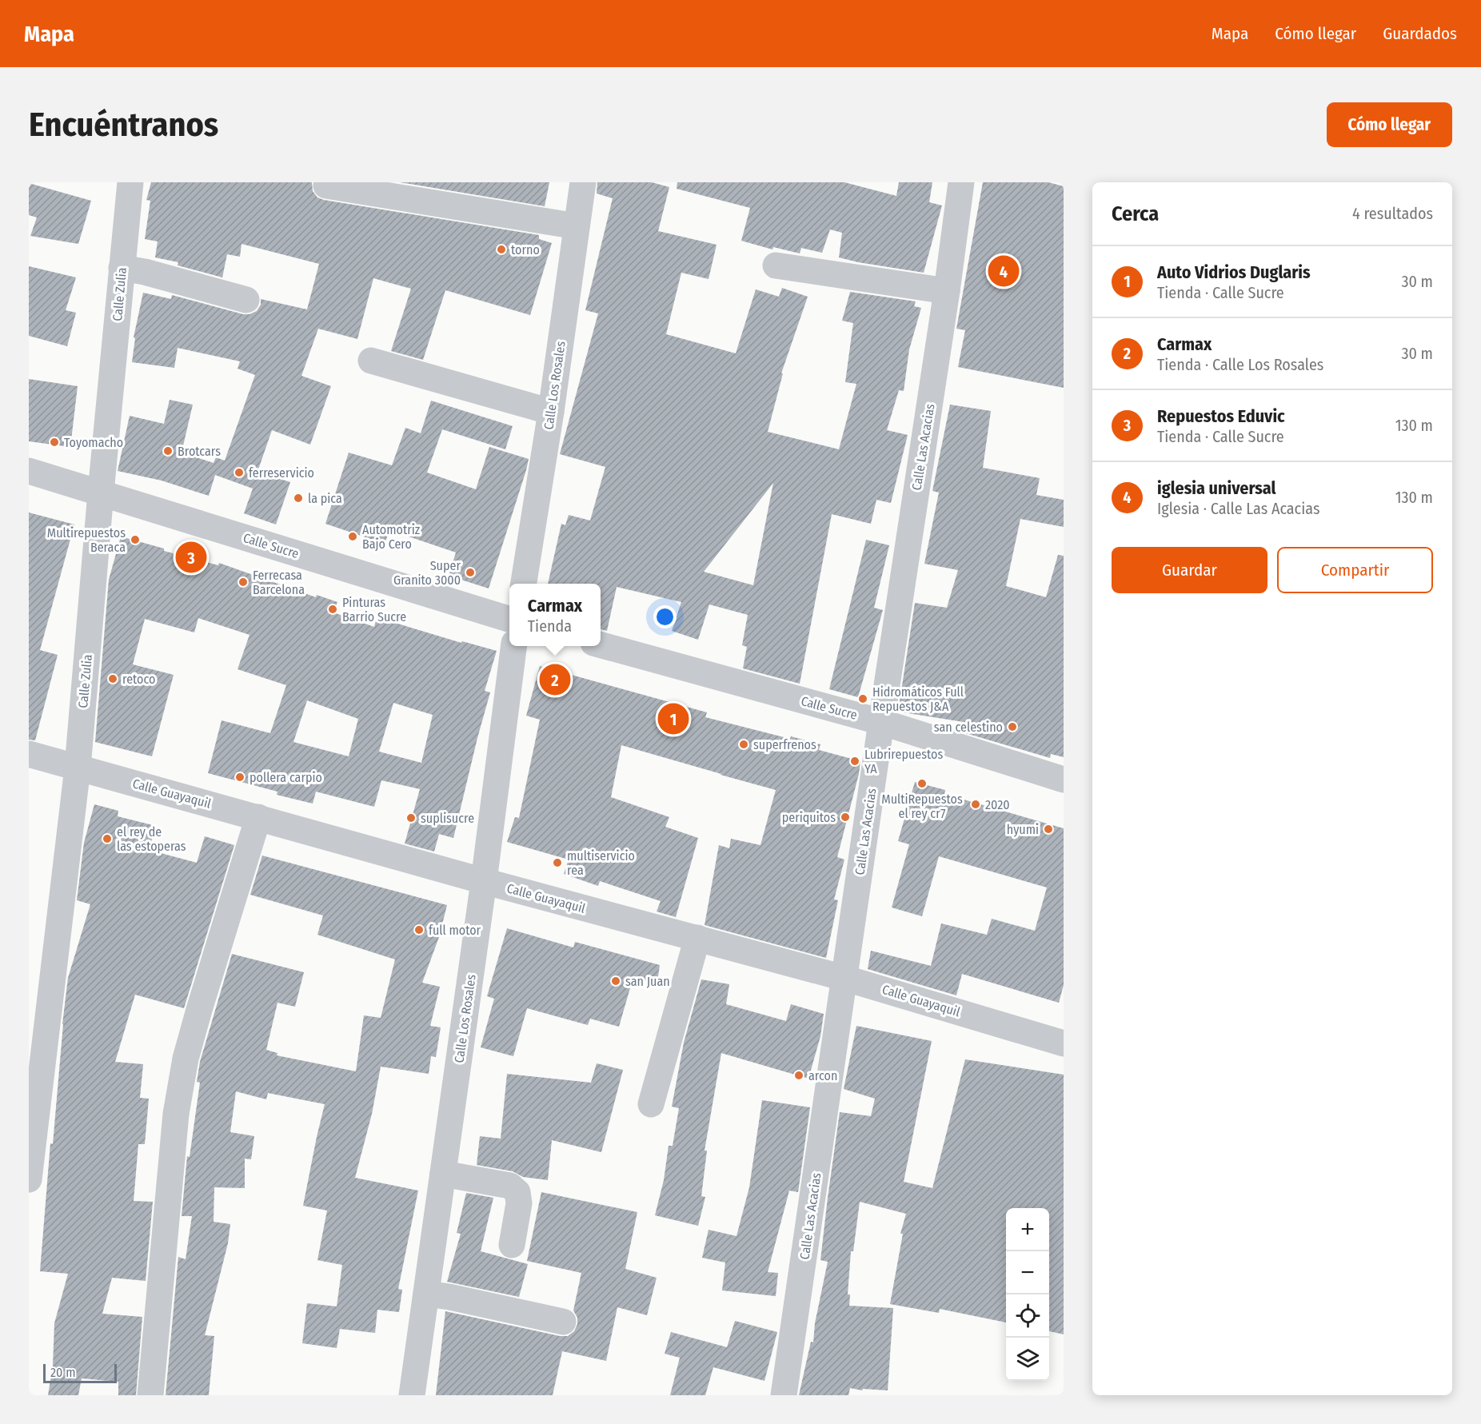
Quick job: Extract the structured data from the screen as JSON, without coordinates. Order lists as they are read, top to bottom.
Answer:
{
  "streets": {
    "street": [
      "Calle Zulia",
      "Calle Los Rosales",
      "Calle Las Acacias",
      "Calle Sucre",
      "Calle Guayaquil"
    ]
  },
  "crossings": [
    ["Calle Zulia", "Calle Sucre"],
    ["Calle Zulia", "Calle Guayaquil"],
    ["Calle Los Rosales", "Calle Guayaquil"],
    ["Calle Las Acacias", "Calle Sucre"],
    ["Calle Las Acacias", "Calle Guayaquil"]
  ],
  "places": [
    "torno",
    "Toyomacho",
    "Brotcars",
    "ferreservicio",
    "la pica",
    "Automotriz Bajo Cero",
    "Multirepuestos Beraca",
    "Super Granito 3000",
    "Ferrecasa Barcelona",
    "Pinturas Barrio Sucre",
    "retoco",
    "Hidromáticos Full Repuestos J&A",
    "san celestino",
    "superfrenos",
    "Lubrirepuestos YA",
    "pollera carpio",
    "MultiRepuestos el rey cr7",
    "2020",
    "periquitos",
    "suplisucre",
    "hyumi",
    "el rey de las estoperas",
    "multiservicio rea",
    "full motor",
    "san Juan",
    "arcon"
  ],
  "scale_bar": "20 m",
  "page": {
    "header": "Mapa",
    "nav": ["Mapa", "Cómo llegar", "Guardados"],
    "buttons": [
      "Cómo llegar",
      ["Guardar", "Compartir"]
    ],
    "title": "Encuéntranos",
    "heading": ["Cerca", "4 resultados"],
    "list": [
      {
        "mark": "1",
        "name": "Auto Vidrios Duglaris",
        "note": "Tienda · Calle Sucre",
        "value": "30 m"
      },
      {
        "mark": "2",
        "name": "Carmax",
        "note": "Tienda · Calle Los Rosales",
        "value": "30 m"
      },
      {
        "mark": "3",
        "name": "Repuestos Eduvic",
        "note": "Tienda · Calle Sucre",
        "value": "130 m"
      },
      {
        "mark": "4",
        "name": "iglesia universal",
        "note": "Iglesia · Calle Las Acacias",
        "value": "130 m"
      }
    ],
    "pins": [
      "4",
      "3",
      "2",
      "1"
    ],
    "popup": ["Carmax", "Tienda"],
    "map_buttons": ["+", "−"],
    "scale": "20 m"
  }
}
